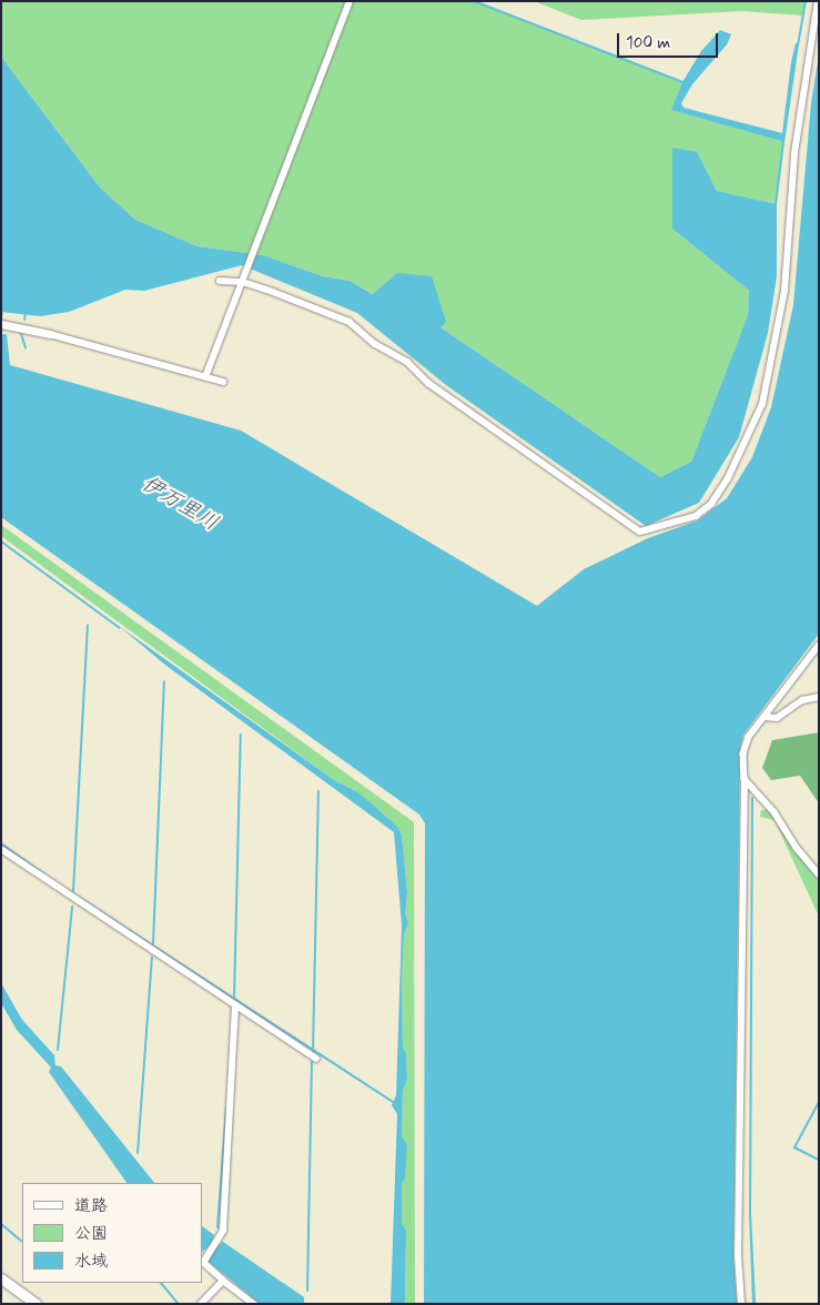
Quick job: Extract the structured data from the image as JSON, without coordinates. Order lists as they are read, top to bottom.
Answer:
{
  "water": ["伊万里川"],
  "legend": ["道路", "公園", "水域"],
  "scale_bar": "100 m"
}
